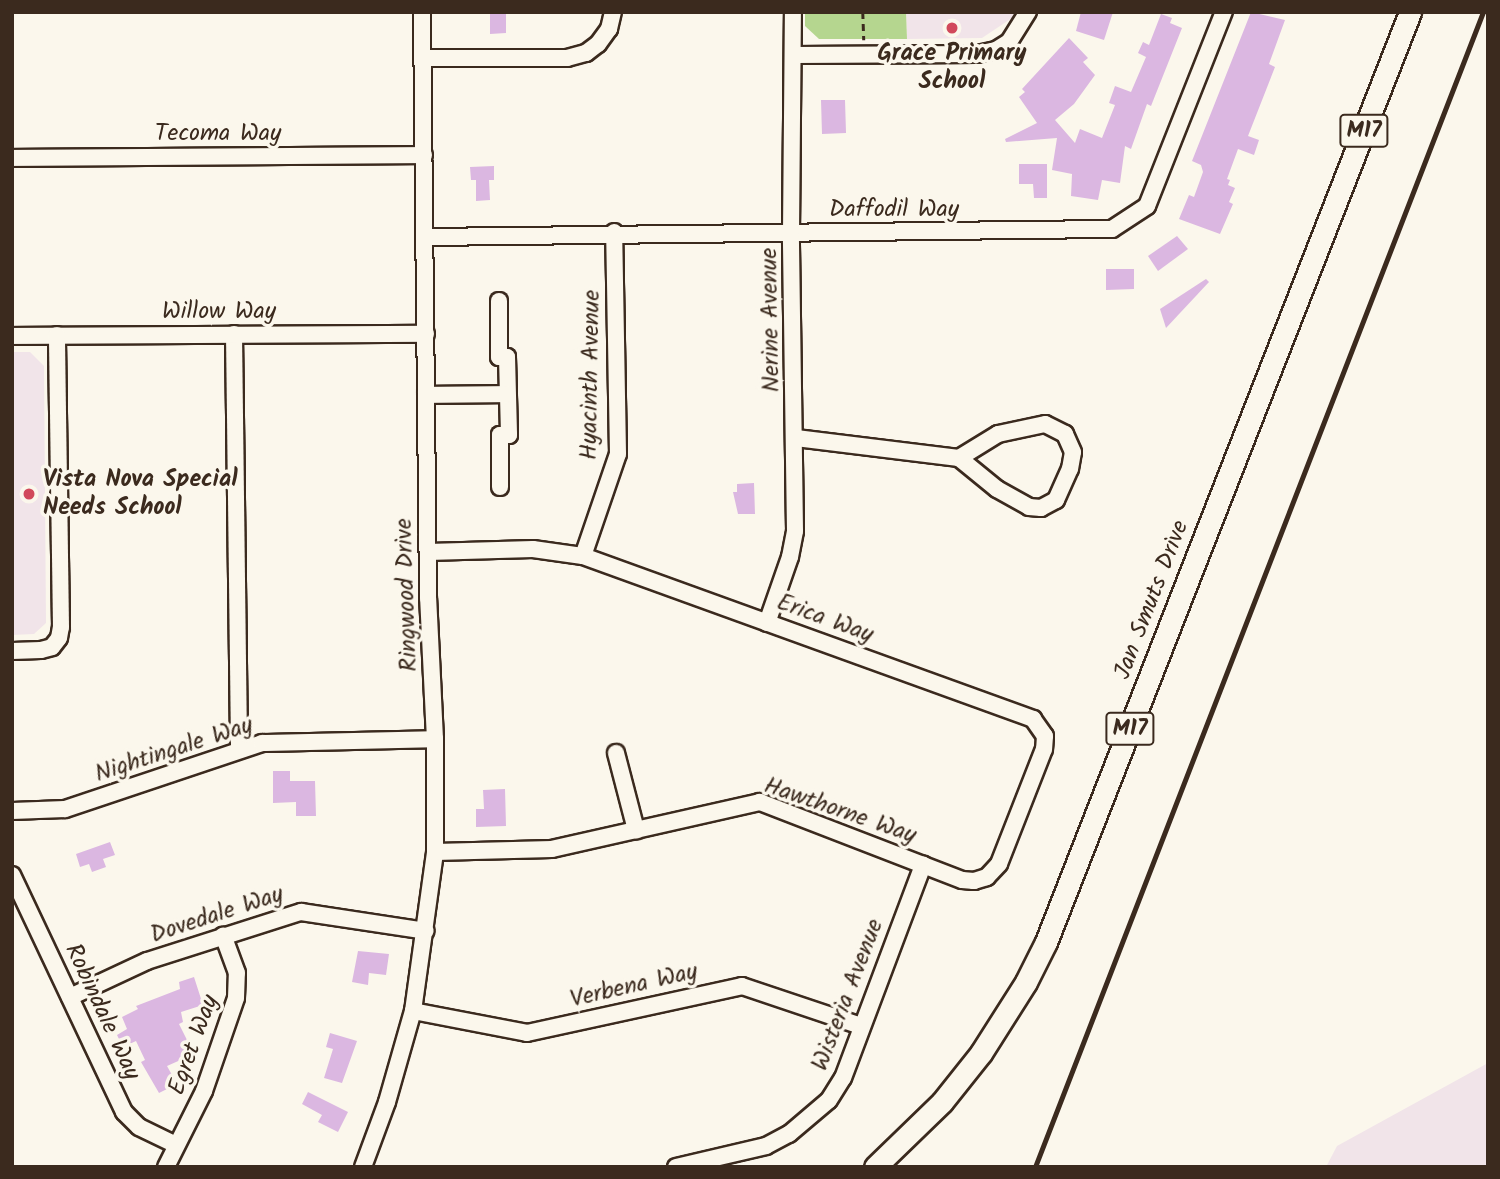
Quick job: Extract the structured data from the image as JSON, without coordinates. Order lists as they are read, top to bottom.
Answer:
{
  "streets": {
    "main road": ["M17", "Jan Smuts Drive"],
    "street": [
      "Tecoma Way",
      "Daffodil Way",
      "Willow Way",
      "Nerine Avenue",
      "Hyacinth Avenue",
      "Ringwood Drive",
      "Erica Way",
      "Nightingale Way",
      "Hawthorne Way",
      "Dovedale Way",
      "Verbena Way",
      "Wisteria Avenue",
      "Robindale Way",
      "Egret Way"
    ]
  },
  "crossings": [
    ["Tecoma Way", "Ringwood Drive"],
    ["Daffodil Way", "Nerine Avenue"],
    ["Daffodil Way", "Hyacinth Avenue"],
    ["Daffodil Way", "Ringwood Drive"],
    ["Willow Way", "Ringwood Drive"],
    ["Nerine Avenue", "Erica Way"],
    ["Hyacinth Avenue", "Erica Way"],
    ["Ringwood Drive", "Erica Way"],
    ["Ringwood Drive", "Nightingale Way"],
    ["Ringwood Drive", "Hawthorne Way"],
    ["Ringwood Drive", "Dovedale Way"],
    ["Ringwood Drive", "Verbena Way"],
    ["Erica Way", "Hawthorne Way"],
    ["Hawthorne Way", "Wisteria Avenue"],
    ["Dovedale Way", "Robindale Way"],
    ["Dovedale Way", "Egret Way"],
    ["Verbena Way", "Wisteria Avenue"],
    ["Robindale Way", "Egret Way"]
  ],
  "places": ["Grace Primary School", "Vista Nova Special Needs School"]
}
